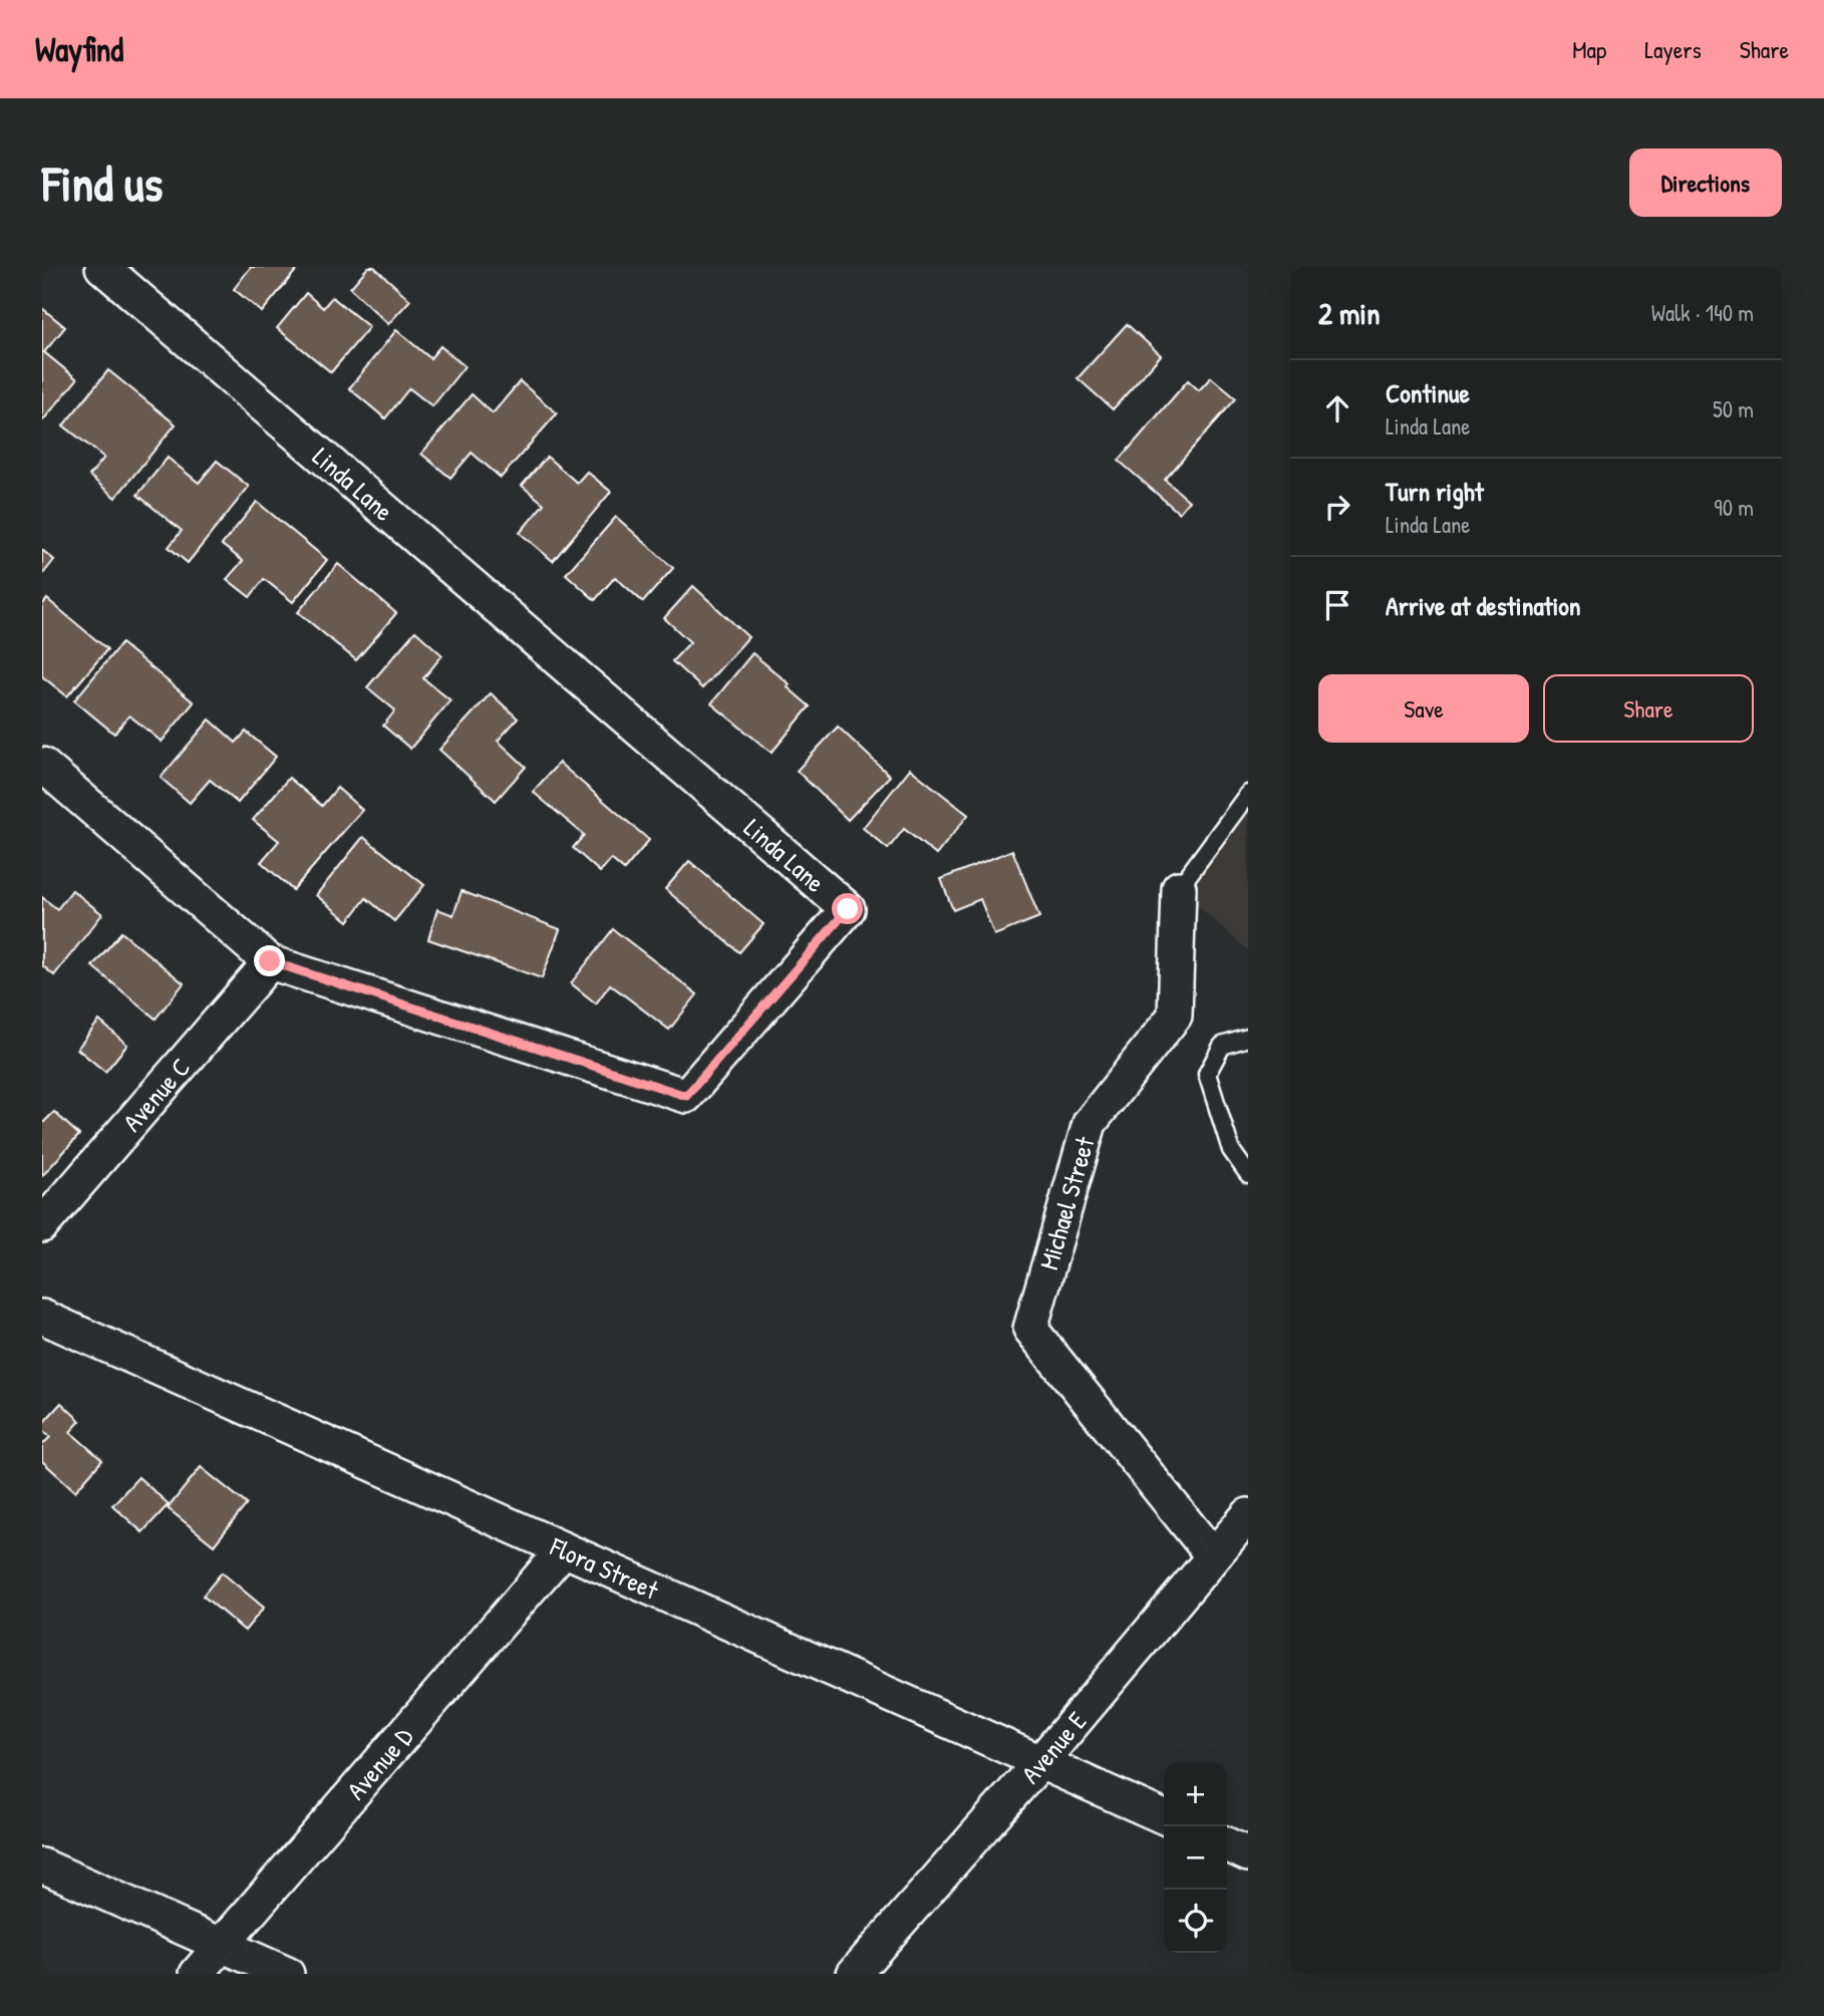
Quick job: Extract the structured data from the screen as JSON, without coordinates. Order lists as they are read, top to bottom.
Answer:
{
  "streets": {
    "street": [
      "Linda Lane",
      "Avenue C",
      "Michael Street",
      "Flora Street",
      "Avenue E",
      "Avenue D"
    ]
  },
  "crossings": [
    ["Linda Lane", "Avenue C"],
    ["Michael Street", "Avenue E"],
    ["Flora Street", "Avenue E"],
    ["Flora Street", "Avenue D"]
  ],
  "page": {
    "header": "Wayfind",
    "nav": ["Map", "Layers", "Share"],
    "buttons": [
      "Directions",
      ["Save", "Share"]
    ],
    "title": "Find us",
    "heading": ["2 min", "Walk · 140 m"],
    "list": [
      ["Continue", "Linda Lane", "50 m"],
      ["Turn right", "Linda Lane", "90 m"],
      "Arrive at destination"
    ],
    "map_buttons": ["+", "−"]
  }
}
